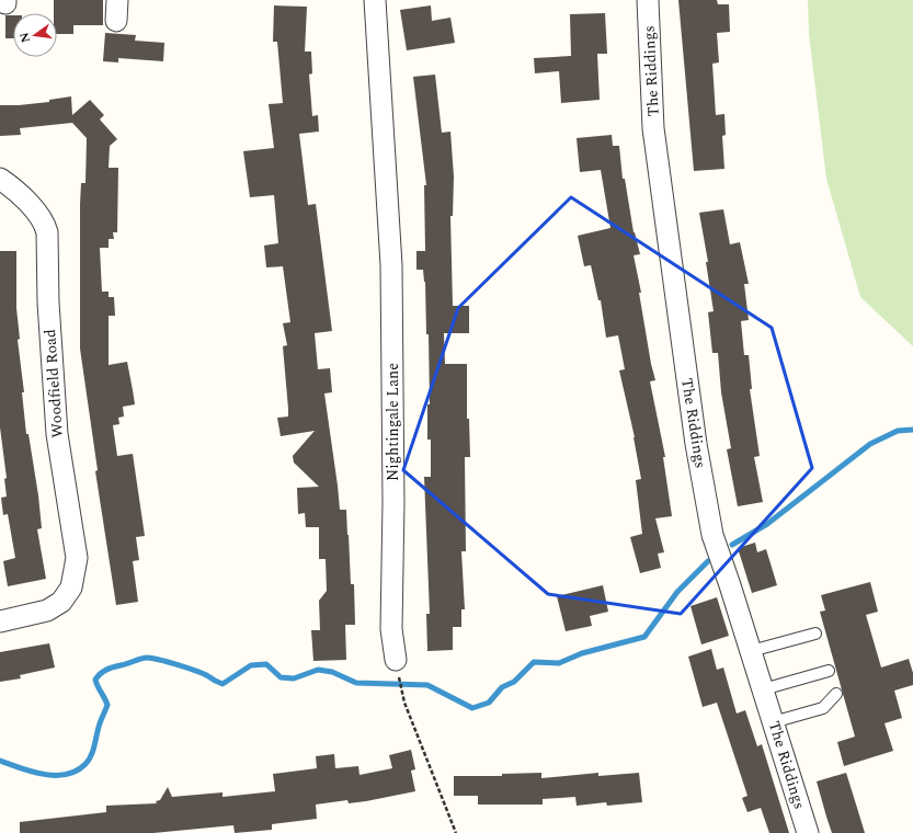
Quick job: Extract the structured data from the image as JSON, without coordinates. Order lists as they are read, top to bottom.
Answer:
{
  "streets": {
    "street": ["The Riddings", "Woodfield Road", "Nightingale Lane"]
  },
  "north": "left"
}
